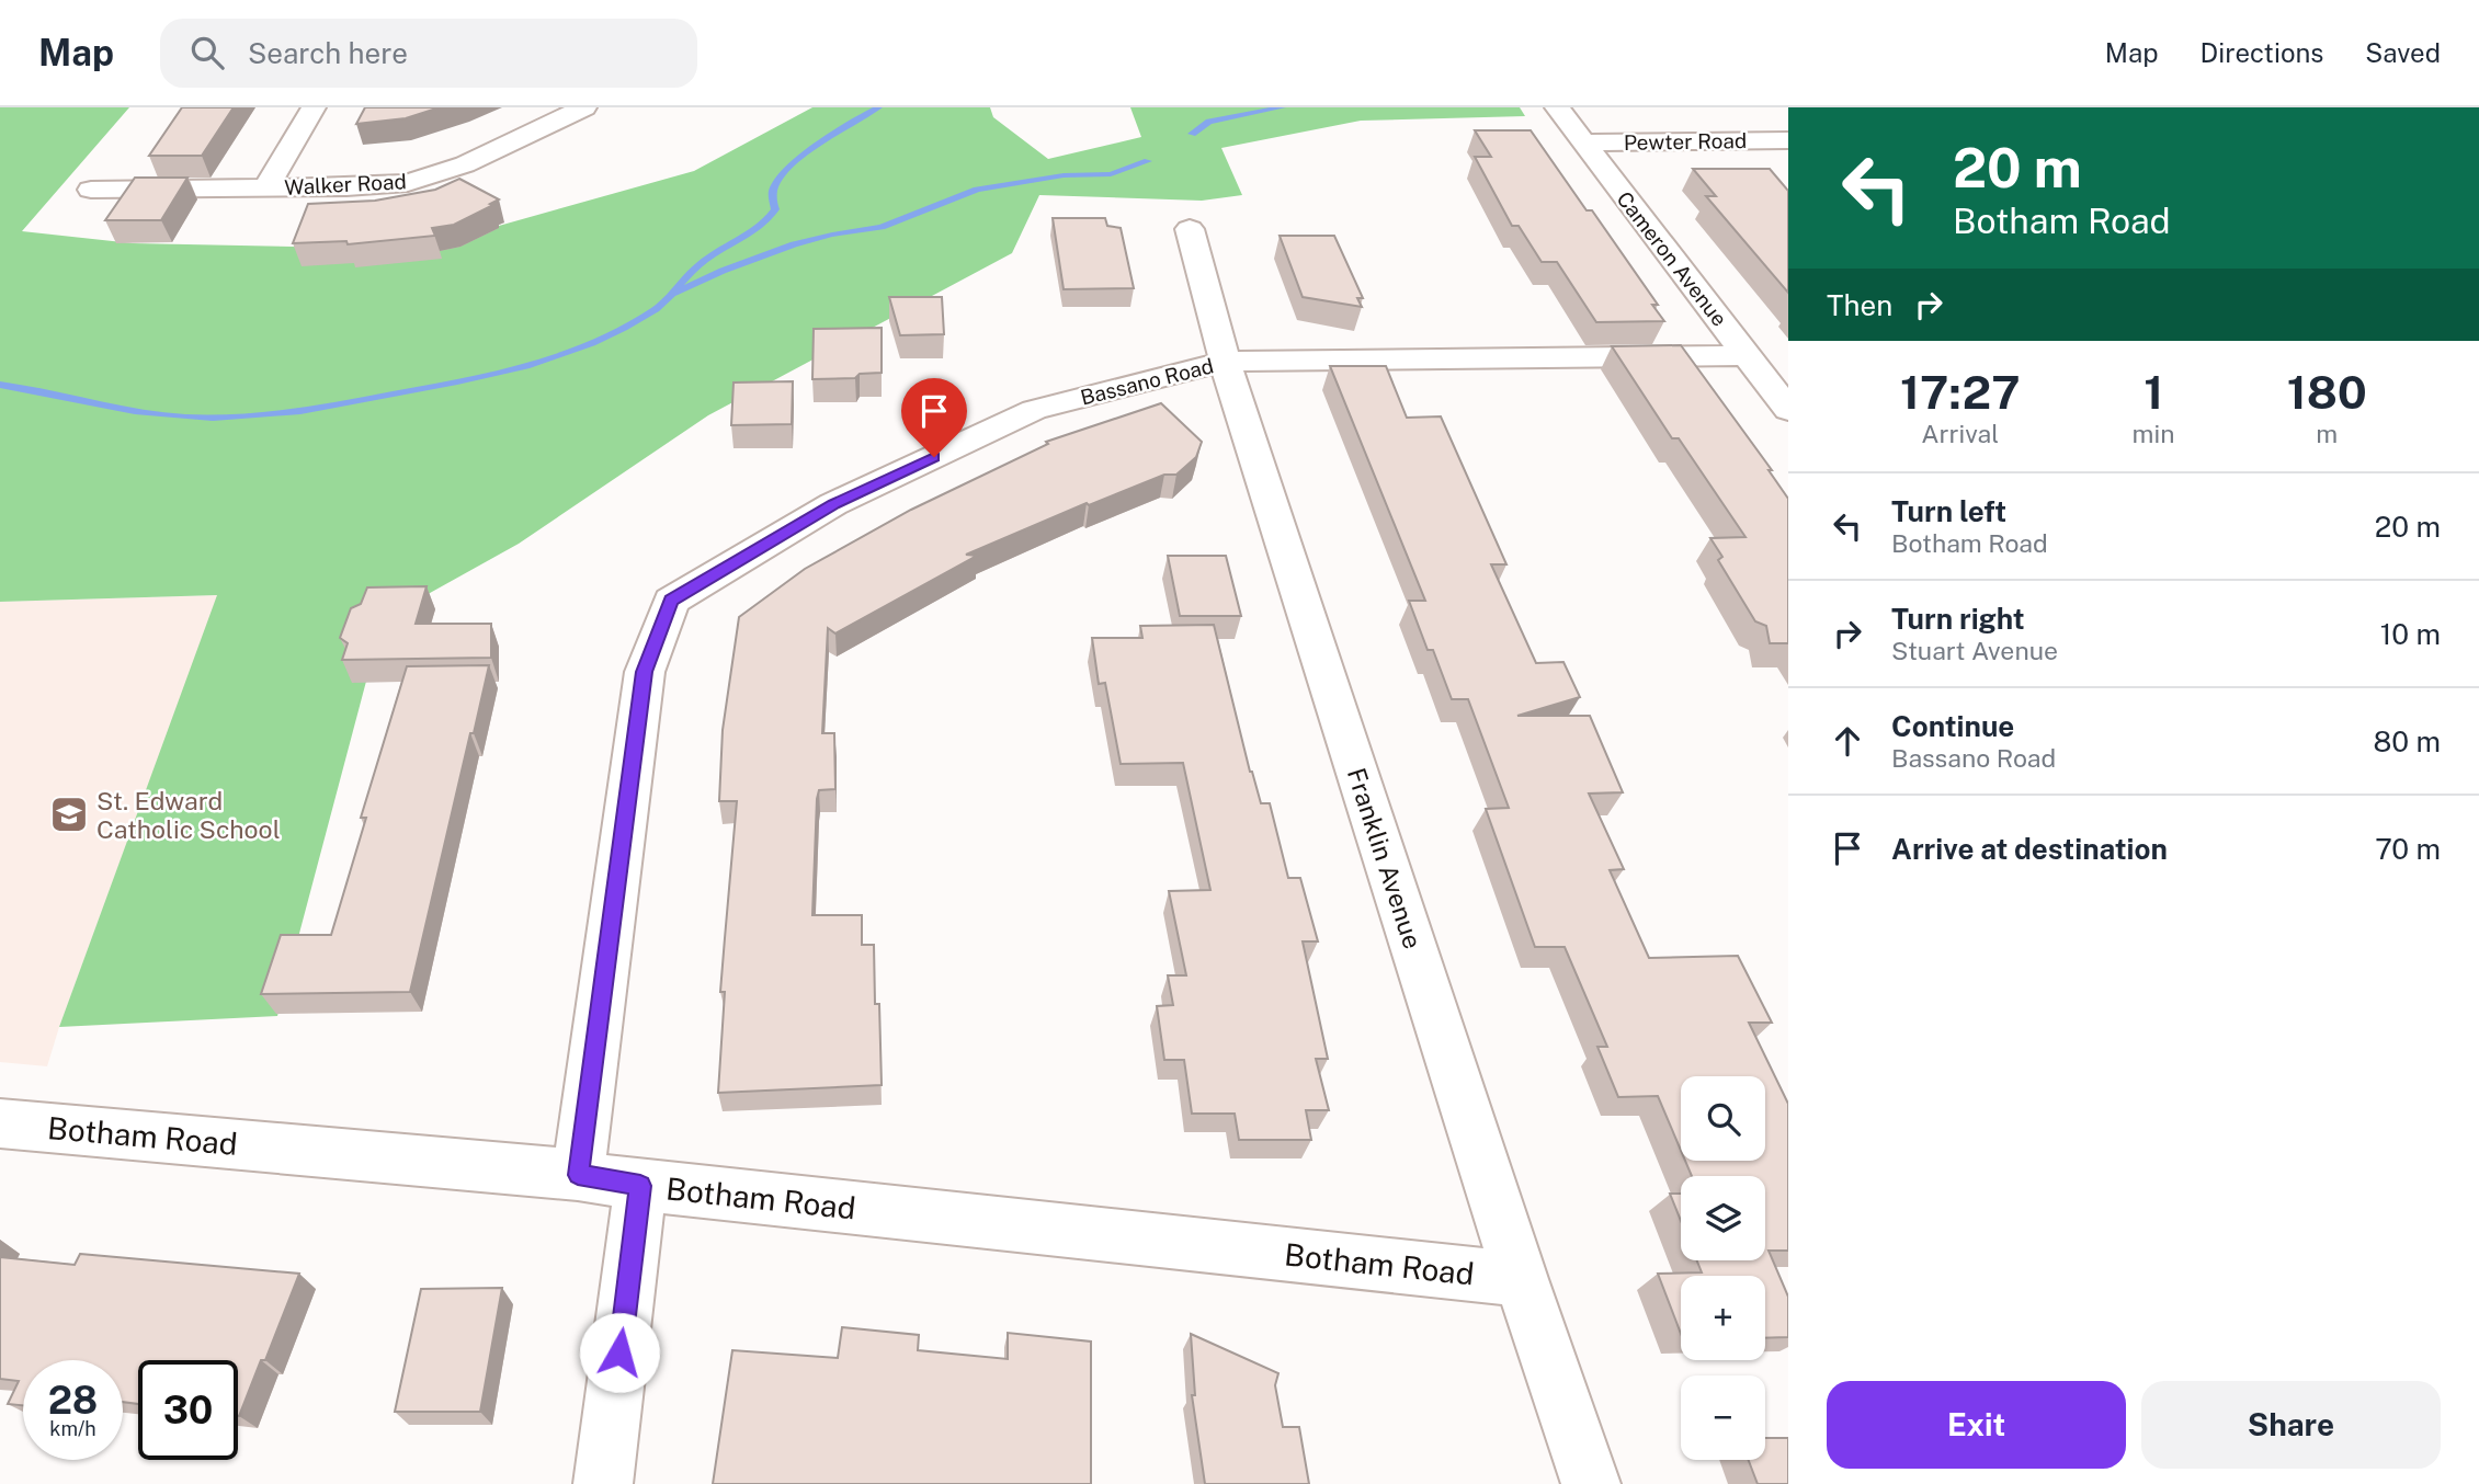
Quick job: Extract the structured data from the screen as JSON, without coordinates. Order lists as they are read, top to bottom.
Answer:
{
  "streets": {
    "street": [
      "Pewter Road",
      "Walker Road",
      "Cameron Avenue",
      "Bassano Road",
      "Franklin Avenue",
      "Botham Road"
    ]
  },
  "crossings": [
    ["Pewter Road", "Cameron Avenue"],
    ["Cameron Avenue", "Bassano Road"],
    ["Bassano Road", "Franklin Avenue"],
    ["Bassano Road", "Botham Road"],
    ["Franklin Avenue", "Botham Road"]
  ],
  "places": {
    "school or university": ["St. Edward Catholic School"]
  },
  "page": {
    "header": "Map",
    "search": "Search here",
    "nav": ["Map", "Directions", "Saved"],
    "turn": ["20 m", "Botham Road"],
    "then": "Then",
    "eta": [
      "17:27",
      "Arrival",
      "1",
      "min",
      "180",
      "m"
    ],
    "list": [
      {
        "name": "Turn left",
        "note": "Botham Road",
        "value": "20 m"
      },
      {
        "name": "Turn right",
        "note": "Stuart Avenue",
        "value": "10 m"
      },
      {
        "name": "Continue",
        "note": "Bassano Road",
        "value": "80 m"
      },
      {
        "name": "Arrive at destination",
        "value": "70 m"
      }
    ],
    "map_buttons": ["+", "−"],
    "speed": "28 km/h",
    "limit": "30",
    "buttons": ["Exit", "Share"]
  }
}
